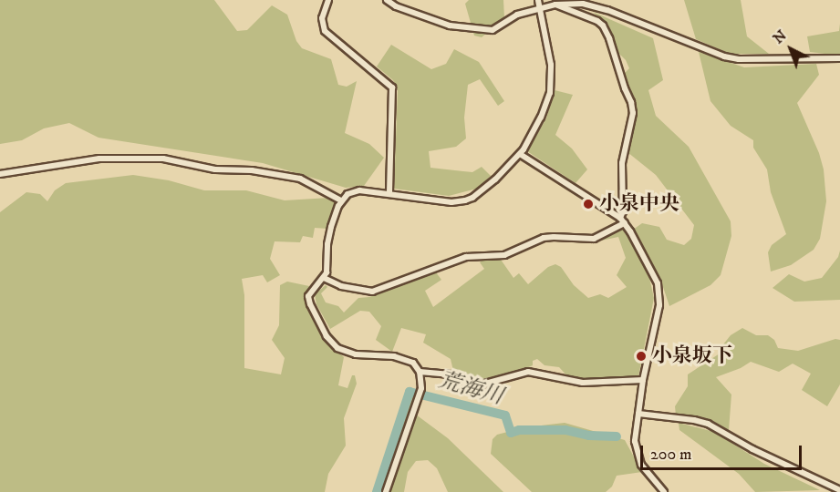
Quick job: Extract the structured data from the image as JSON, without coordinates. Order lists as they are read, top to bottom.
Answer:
{
  "water": ["荒海川"],
  "places": ["小泉中央", "小泉坂下"],
  "scale_bar": "200 m",
  "north": "top left"
}
